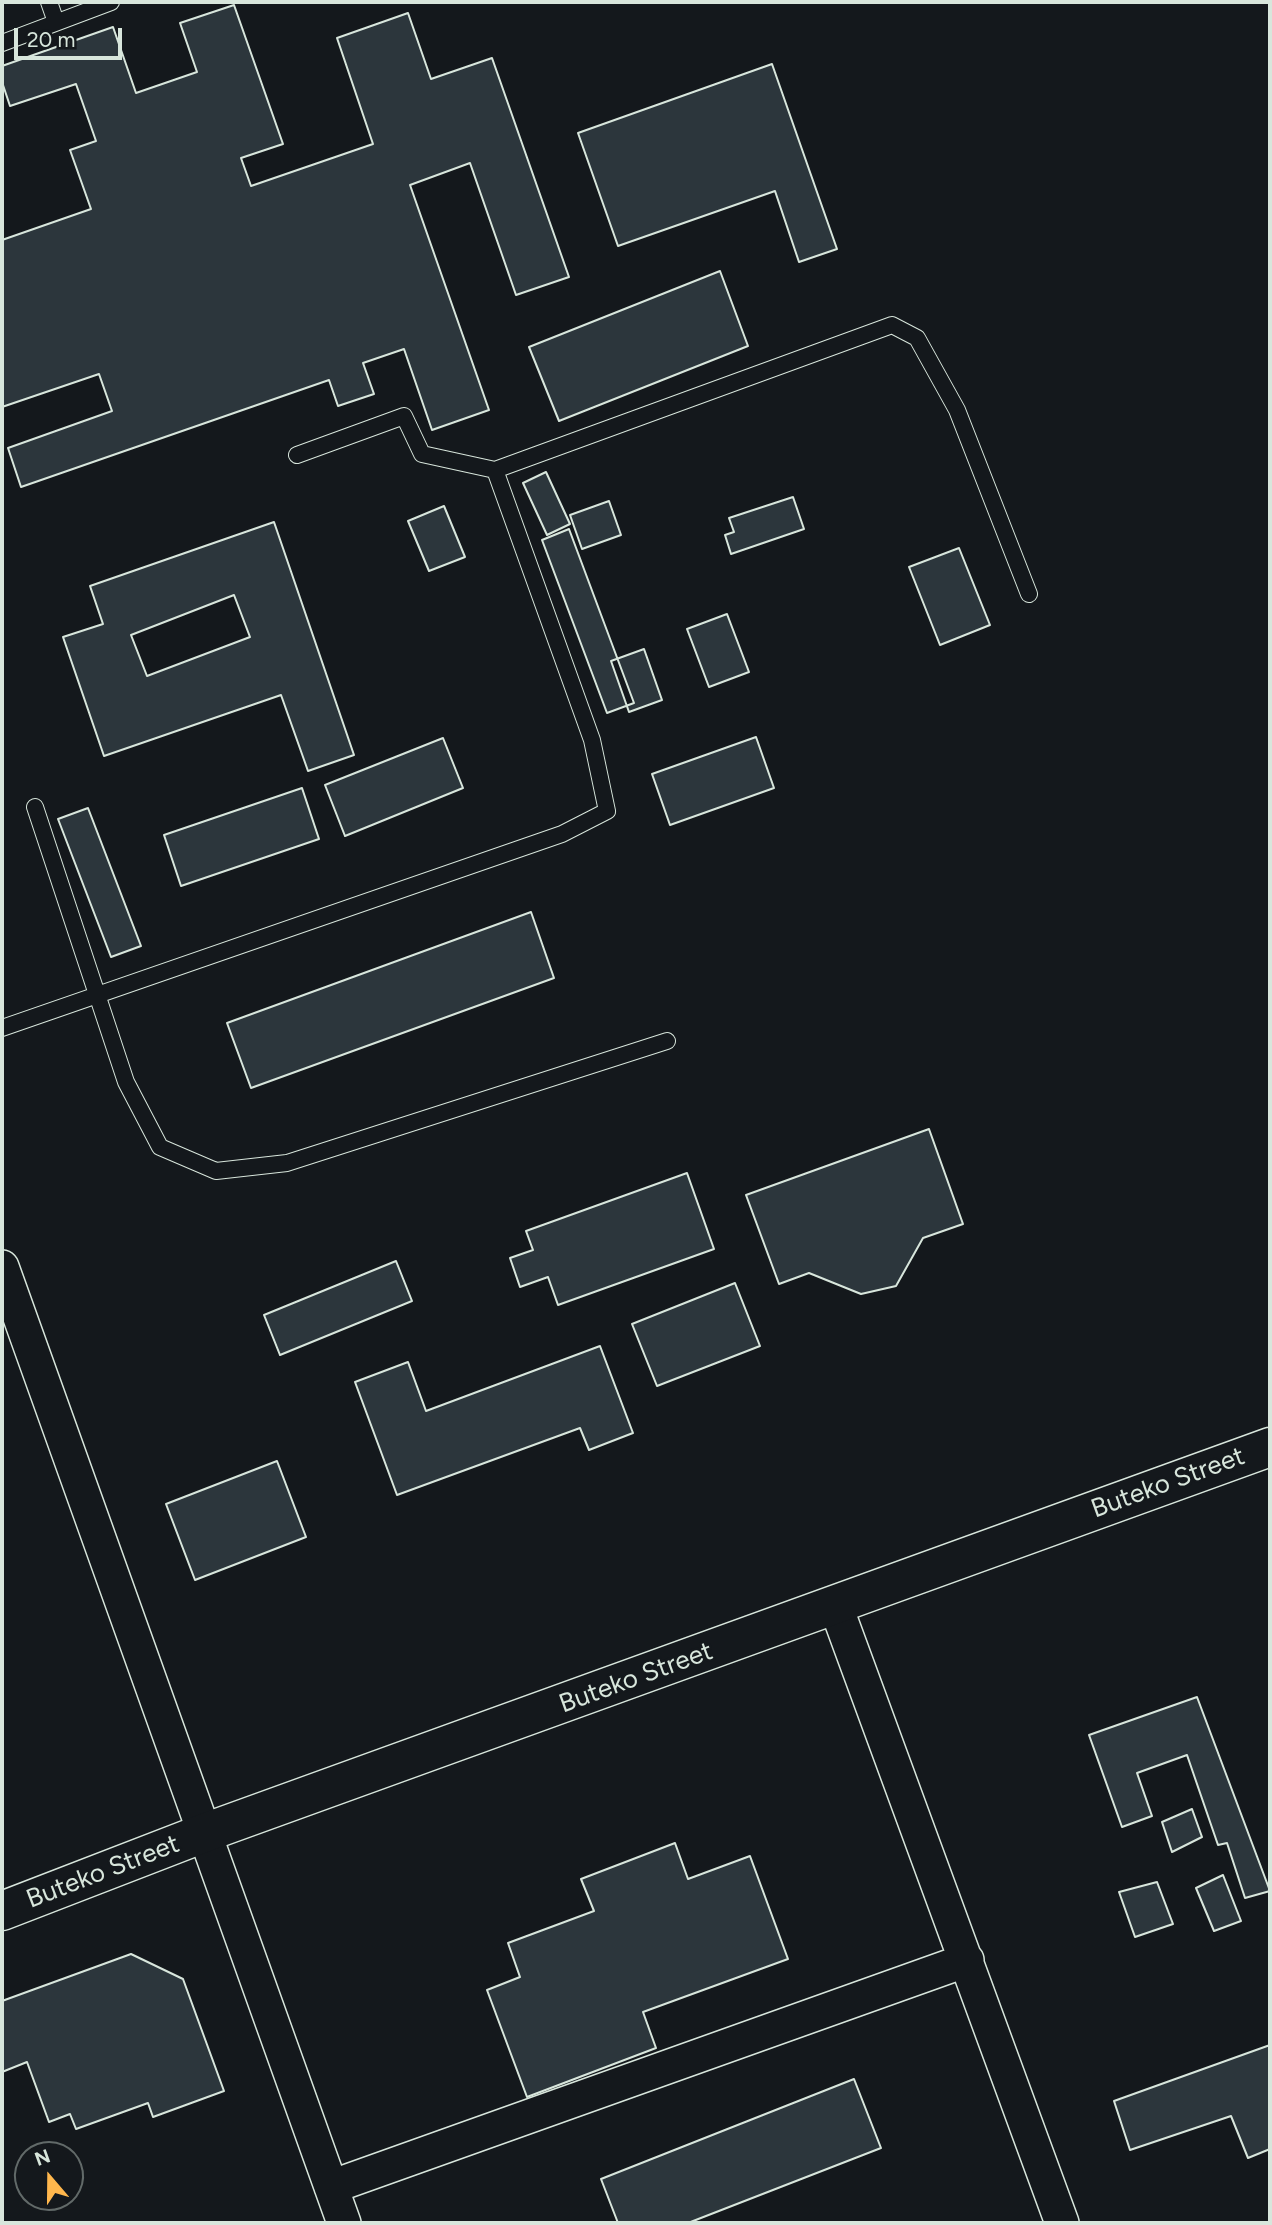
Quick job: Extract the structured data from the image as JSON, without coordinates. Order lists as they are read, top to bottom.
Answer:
{
  "streets": {
    "street": ["Buteko Street"]
  },
  "scale_bar": "20 m",
  "north": "top"
}
